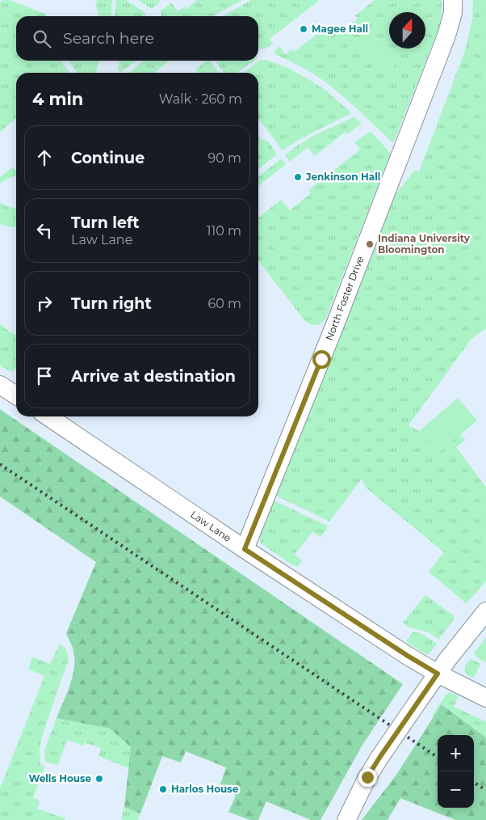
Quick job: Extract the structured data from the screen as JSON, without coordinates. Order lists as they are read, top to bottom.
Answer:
{
  "streets": {
    "street": ["North Foster Drive", "Law Lane"]
  },
  "crossings": [
    ["North Foster Drive", "Law Lane"]
  ],
  "places": [
    "Magee Hall",
    "Jenkinson Hall",
    "Indiana University Bloomington",
    "Wells House",
    "Harlos House"
  ],
  "north": "top",
  "page": {
    "search": "Search here",
    "heading": ["4 min", "Walk · 260 m"],
    "list": [
      ["Continue", "90 m"],
      ["Turn left", "Law Lane", "110 m"],
      ["Turn right", "60 m"],
      "Arrive at destination"
    ],
    "map_buttons": ["+", "−"]
  }
}
